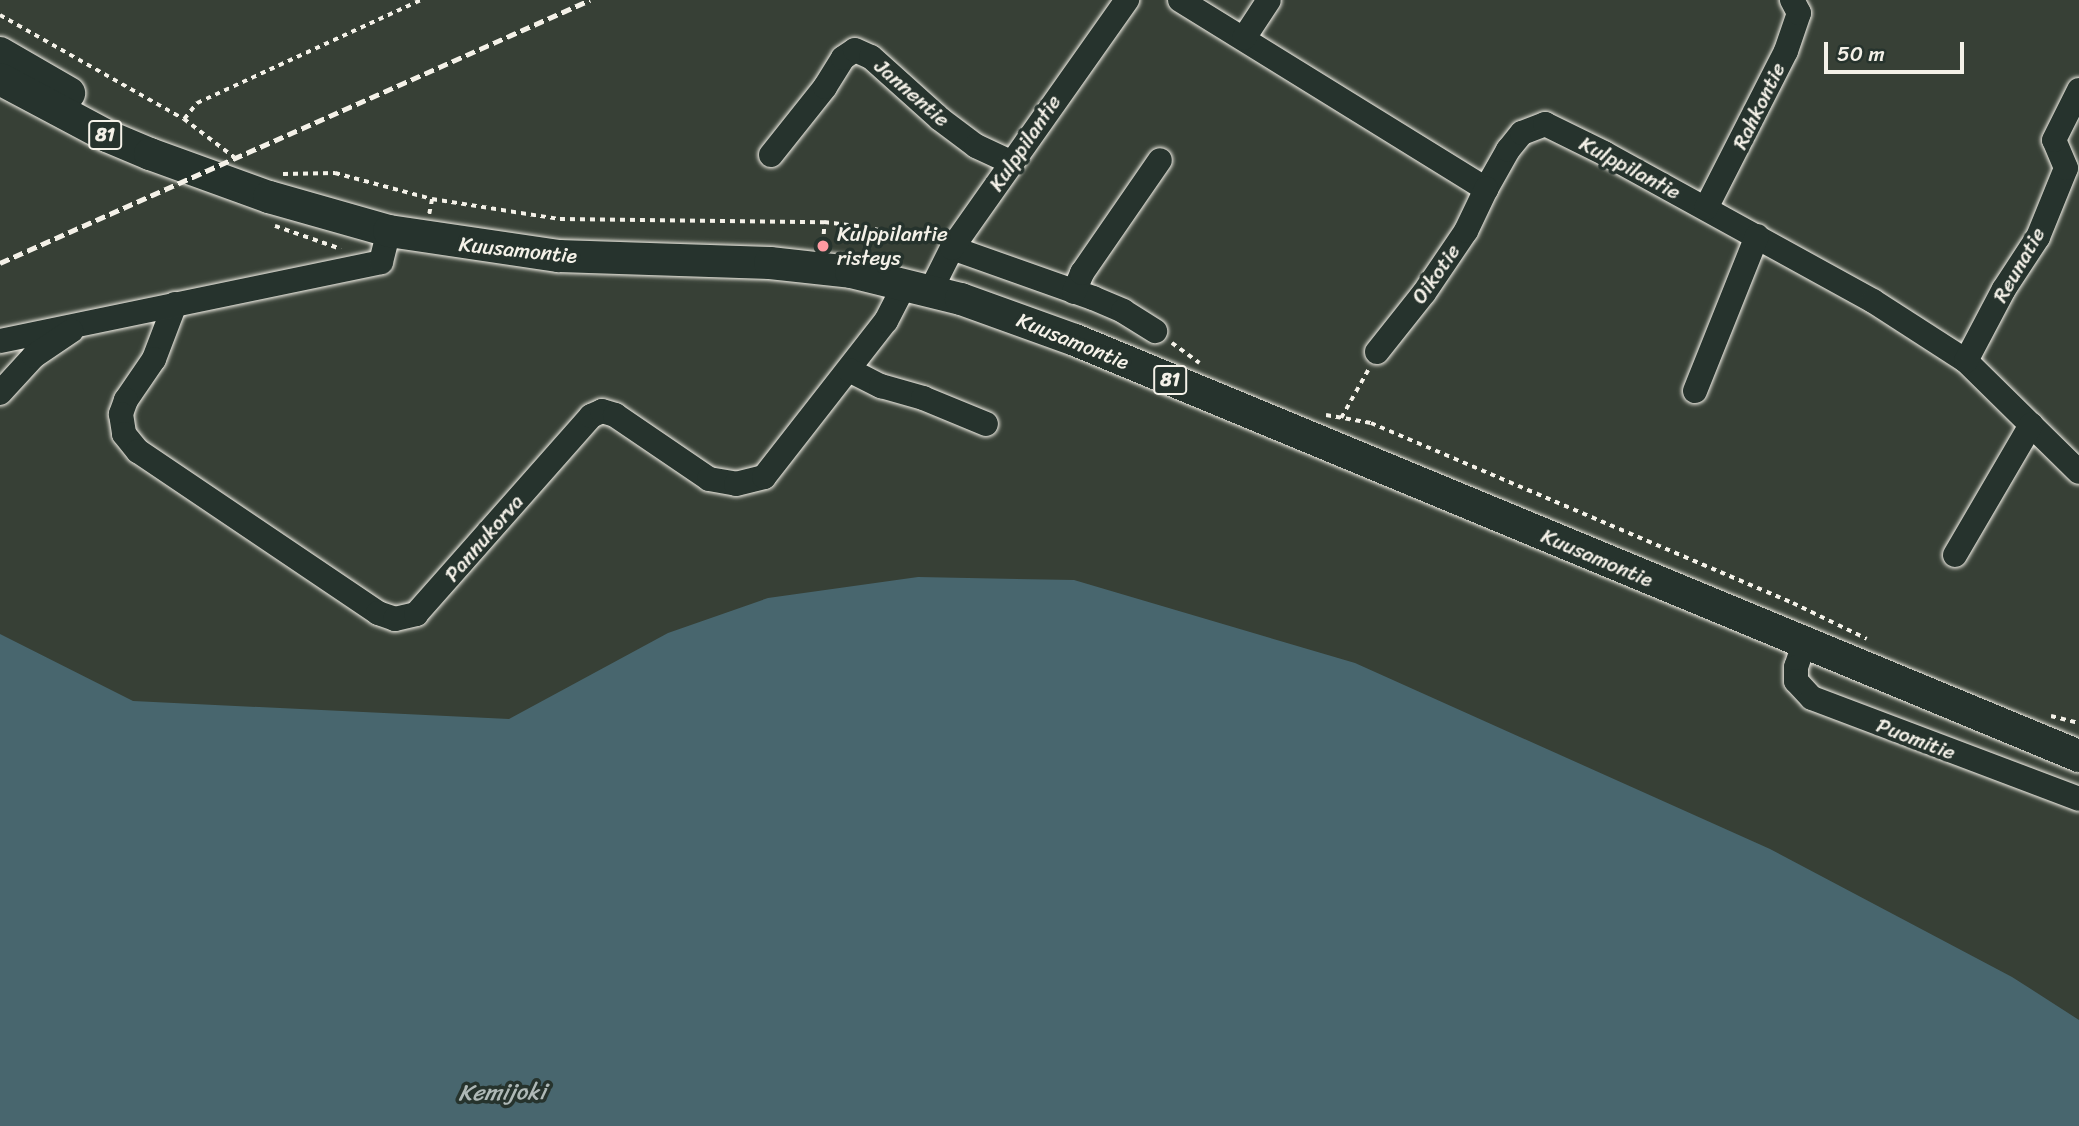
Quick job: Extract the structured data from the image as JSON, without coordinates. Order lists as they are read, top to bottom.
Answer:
{
  "streets": {
    "main road": ["81", "Kuusamontie"],
    "street": [
      "Jannentie",
      "Rahkontie",
      "Kulppilantie",
      "Reunatie",
      "Oikotie",
      "Pannukorva",
      "Puomitie"
    ]
  },
  "crossings": [
    ["Jannentie", "Kulppilantie"],
    ["Rahkontie", "Kulppilantie"],
    ["Kulppilantie", "Kuusamontie"],
    ["Kulppilantie", "Reunatie"],
    ["Kulppilantie", "Oikotie"],
    ["Kulppilantie", "Pannukorva"],
    ["Kuusamontie", "Pannukorva"],
    ["Kuusamontie", "Puomitie"]
  ],
  "water": ["Kemijoki"],
  "places": ["Kulppilantie risteys"],
  "scale_bar": "50 m"
}
